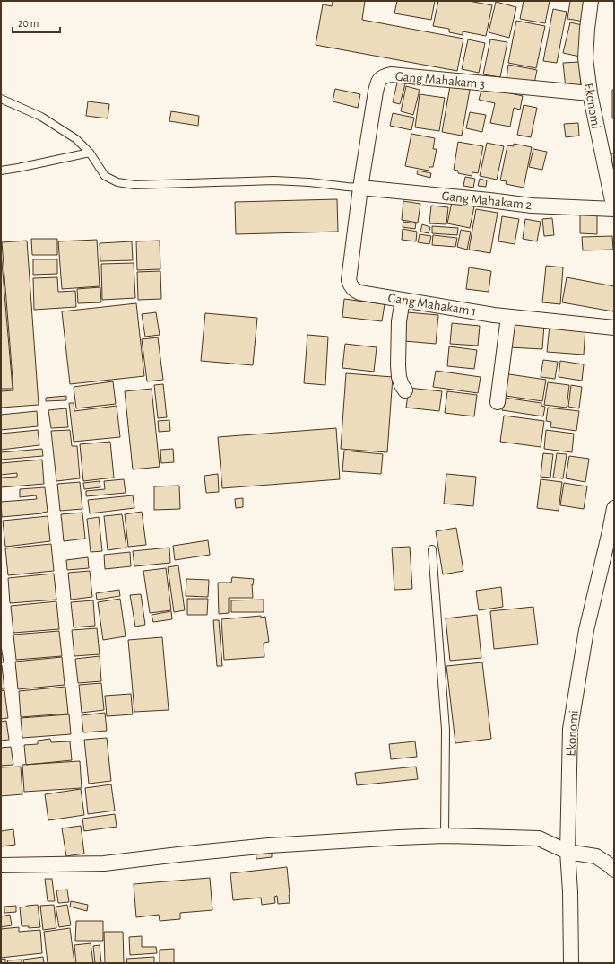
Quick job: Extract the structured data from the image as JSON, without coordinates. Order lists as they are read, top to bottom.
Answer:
{
  "streets": {
    "street": [
      "Gang Mahakam 3",
      "Ekonomi",
      "Gang Mahakam 2",
      "Gang Mahakam 1"
    ]
  },
  "crossings": [
    ["Gang Mahakam 3", "Ekonomi"],
    ["Gang Mahakam 3", "Gang Mahakam 2"],
    ["Gang Mahakam 3", "Gang Mahakam 1"],
    ["Ekonomi", "Gang Mahakam 2"],
    ["Gang Mahakam 2", "Gang Mahakam 1"]
  ],
  "scale_bar": "20 m"
}
